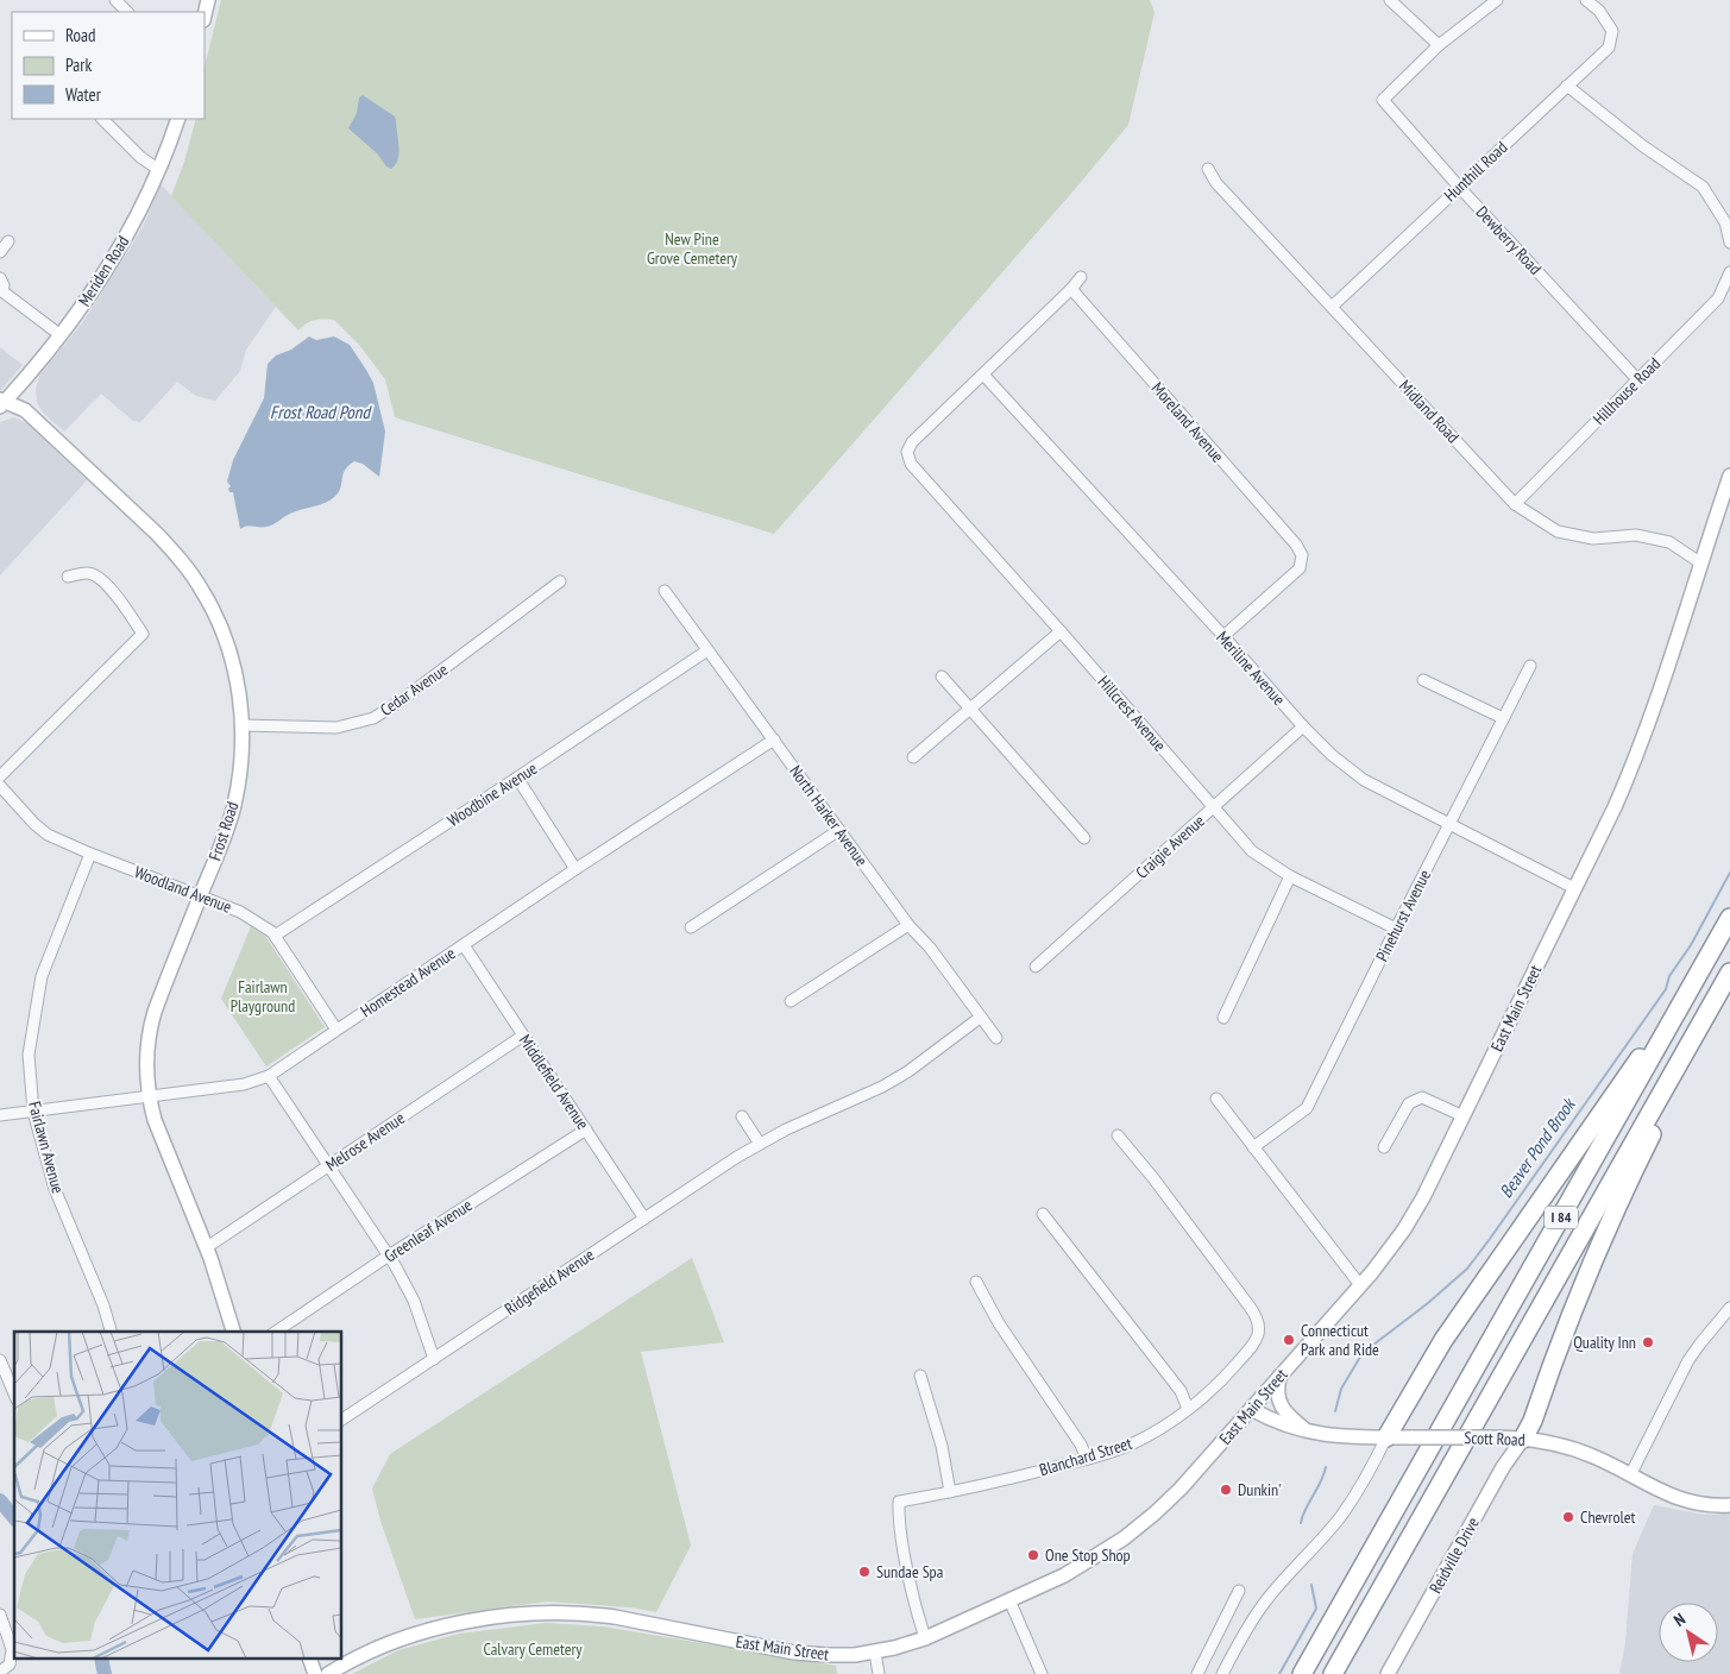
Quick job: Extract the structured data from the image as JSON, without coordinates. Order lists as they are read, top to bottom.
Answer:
{
  "streets": {
    "highway": ["I 84"],
    "main road": [
      "Meriden Road",
      "Frost Road",
      "East Main Street",
      "Scott Road",
      "Reidville Drive"
    ],
    "street": [
      "Hunthill Road",
      "Dewberry Road",
      "Hillhouse Road",
      "Midland Road",
      "Moreland Avenue",
      "Meriline Avenue",
      "Cedar Avenue",
      "Hillcrest Avenue",
      "Woodbine Avenue",
      "North Harker Avenue",
      "Craigie Avenue",
      "Woodland Avenue",
      "Pinehurst Avenue",
      "Homestead Avenue",
      "Middlefield Avenue",
      "Melrose Avenue",
      "Fairlawn Avenue",
      "Greenleaf Avenue",
      "Ridgefield Avenue",
      "Blanchard Street"
    ]
  },
  "crossings": [
    ["Hunthill Road", "Dewberry Road"],
    ["Hunthill Road", "Midland Road"],
    ["Dewberry Road", "Hillhouse Road"],
    ["Meriden Road", "Frost Road"],
    ["Hillhouse Road", "Midland Road"],
    ["Midland Road", "East Main Street"],
    ["Moreland Avenue", "Meriline Avenue"],
    ["Meriline Avenue", "Hillcrest Avenue"],
    ["Meriline Avenue", "Craigie Avenue"],
    ["Meriline Avenue", "Pinehurst Avenue"],
    ["Meriline Avenue", "East Main Street"],
    ["Cedar Avenue", "Frost Road"],
    ["Hillcrest Avenue", "Craigie Avenue"],
    ["Hillcrest Avenue", "Pinehurst Avenue"],
    ["Woodbine Avenue", "North Harker Avenue"],
    ["Woodbine Avenue", "Woodland Avenue"],
    ["North Harker Avenue", "Homestead Avenue"],
    ["North Harker Avenue", "Ridgefield Avenue"],
    ["Frost Road", "Woodland Avenue"],
    ["Frost Road", "Homestead Avenue"],
    ["Frost Road", "Melrose Avenue"],
    ["Woodland Avenue", "Homestead Avenue"],
    ["Woodland Avenue", "Fairlawn Avenue"],
    ["Homestead Avenue", "Middlefield Avenue"],
    ["Homestead Avenue", "Fairlawn Avenue"],
    ["East Main Street", "Scott Road"],
    ["East Main Street", "Blanchard Street"],
    ["Middlefield Avenue", "Melrose Avenue"],
    ["Middlefield Avenue", "Greenleaf Avenue"],
    ["Middlefield Avenue", "Ridgefield Avenue"],
    ["Scott Road", "Reidville Drive"]
  ],
  "water": ["Frost Road Pond", "Beaver Pond Brook"],
  "parks": ["New Pine Grove Cemetery", "Fairlawn Playground", "Calvary Cemetery"],
  "places": [
    "Connecticut Park and Ride",
    "Quality Inn",
    "Dunkin'",
    "Chevrolet",
    "One Stop Shop",
    "Sundae Spa"
  ],
  "legend": ["Road", "Park", "Water"],
  "north": "top left"
}
